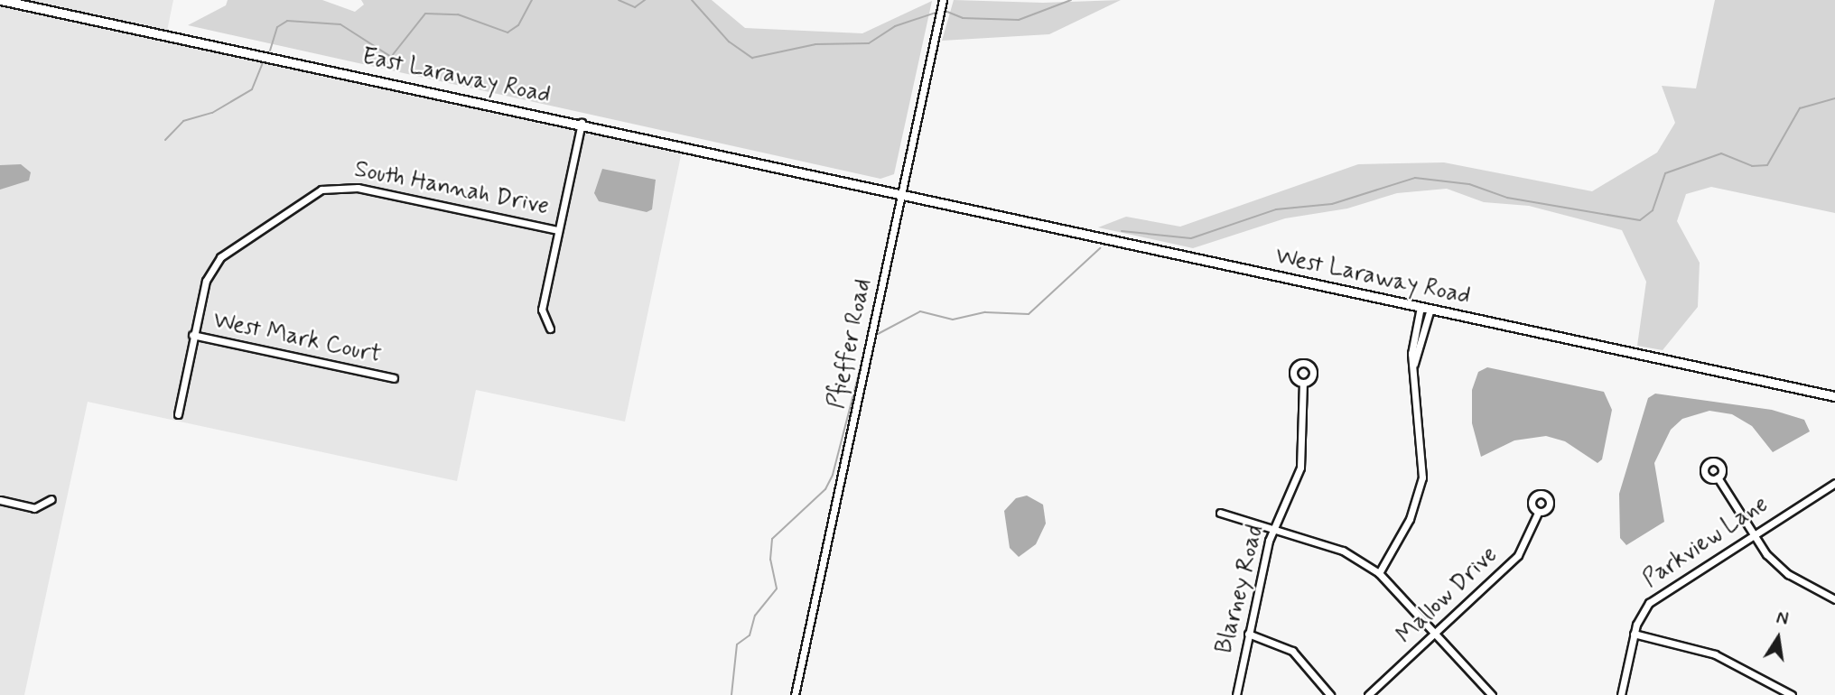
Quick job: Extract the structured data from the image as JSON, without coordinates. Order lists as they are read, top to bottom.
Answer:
{
  "streets": {
    "main road": ["East Laraway Road", "West Laraway Road"],
    "street": [
      "South Hannah Drive",
      "West Mark Court",
      "Pfieffer Road",
      "Parkview Lane",
      "Blarney Road",
      "Mallow Drive"
    ]
  },
  "crossings": [
    ["East Laraway Road", "West Laraway Road"],
    ["East Laraway Road", "Pfieffer Road"],
    ["South Hannah Drive", "West Mark Court"],
    ["West Laraway Road", "Pfieffer Road"]
  ],
  "north": "top"
}
